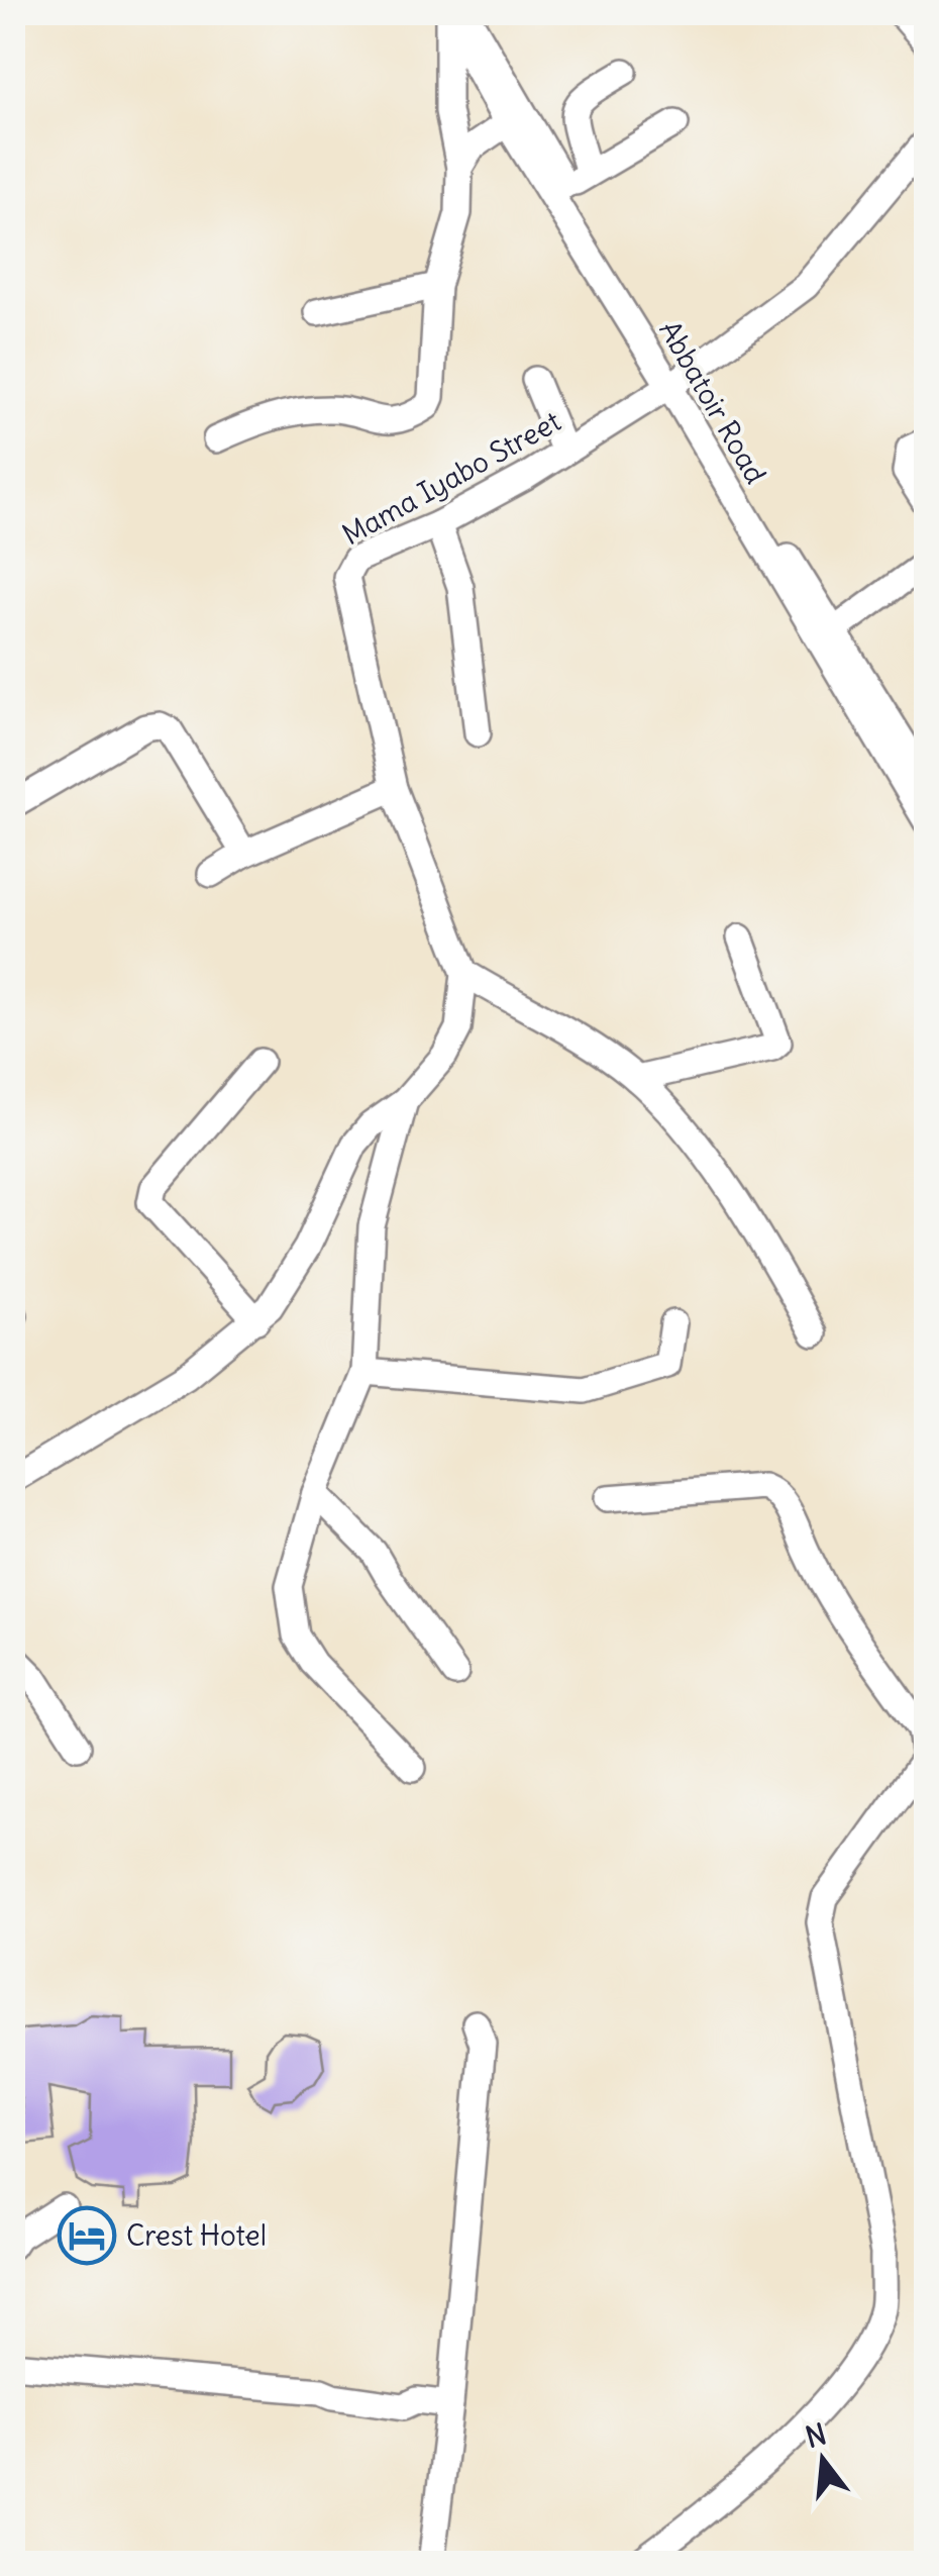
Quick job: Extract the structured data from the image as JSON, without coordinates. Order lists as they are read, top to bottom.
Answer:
{
  "streets": {
    "street": ["Abbatoir Road", "Mama Iyabo Street"]
  },
  "crossings": [
    ["Abbatoir Road", "Mama Iyabo Street"]
  ],
  "places": {
    "hotel": ["Crest Hotel"]
  },
  "north": "top"
}
